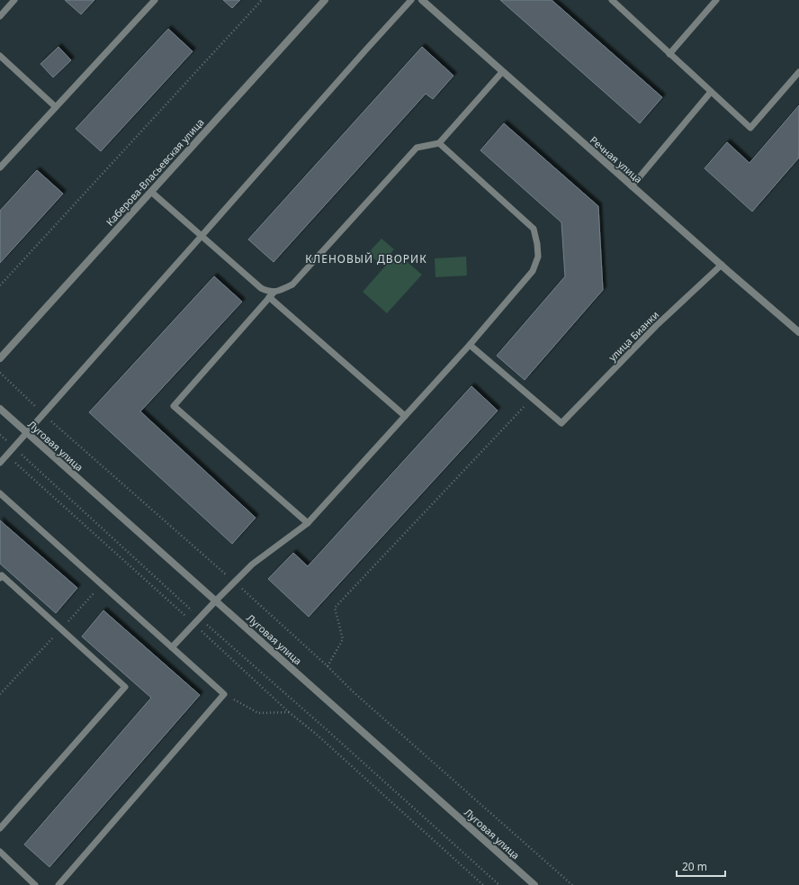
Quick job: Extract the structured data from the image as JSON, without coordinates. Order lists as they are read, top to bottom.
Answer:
{
  "streets": {
    "street": ["Речная улица", "Каберова-Власьевская улица", "Луговая улица"],
    "lane": ["улица Бианки"]
  },
  "crossings": [
    ["Речная улица", "улица Бианки"]
  ],
  "districts": ["КЛЕНОВЫЙ ДВОРИК"],
  "scale_bar": "20 m"
}
